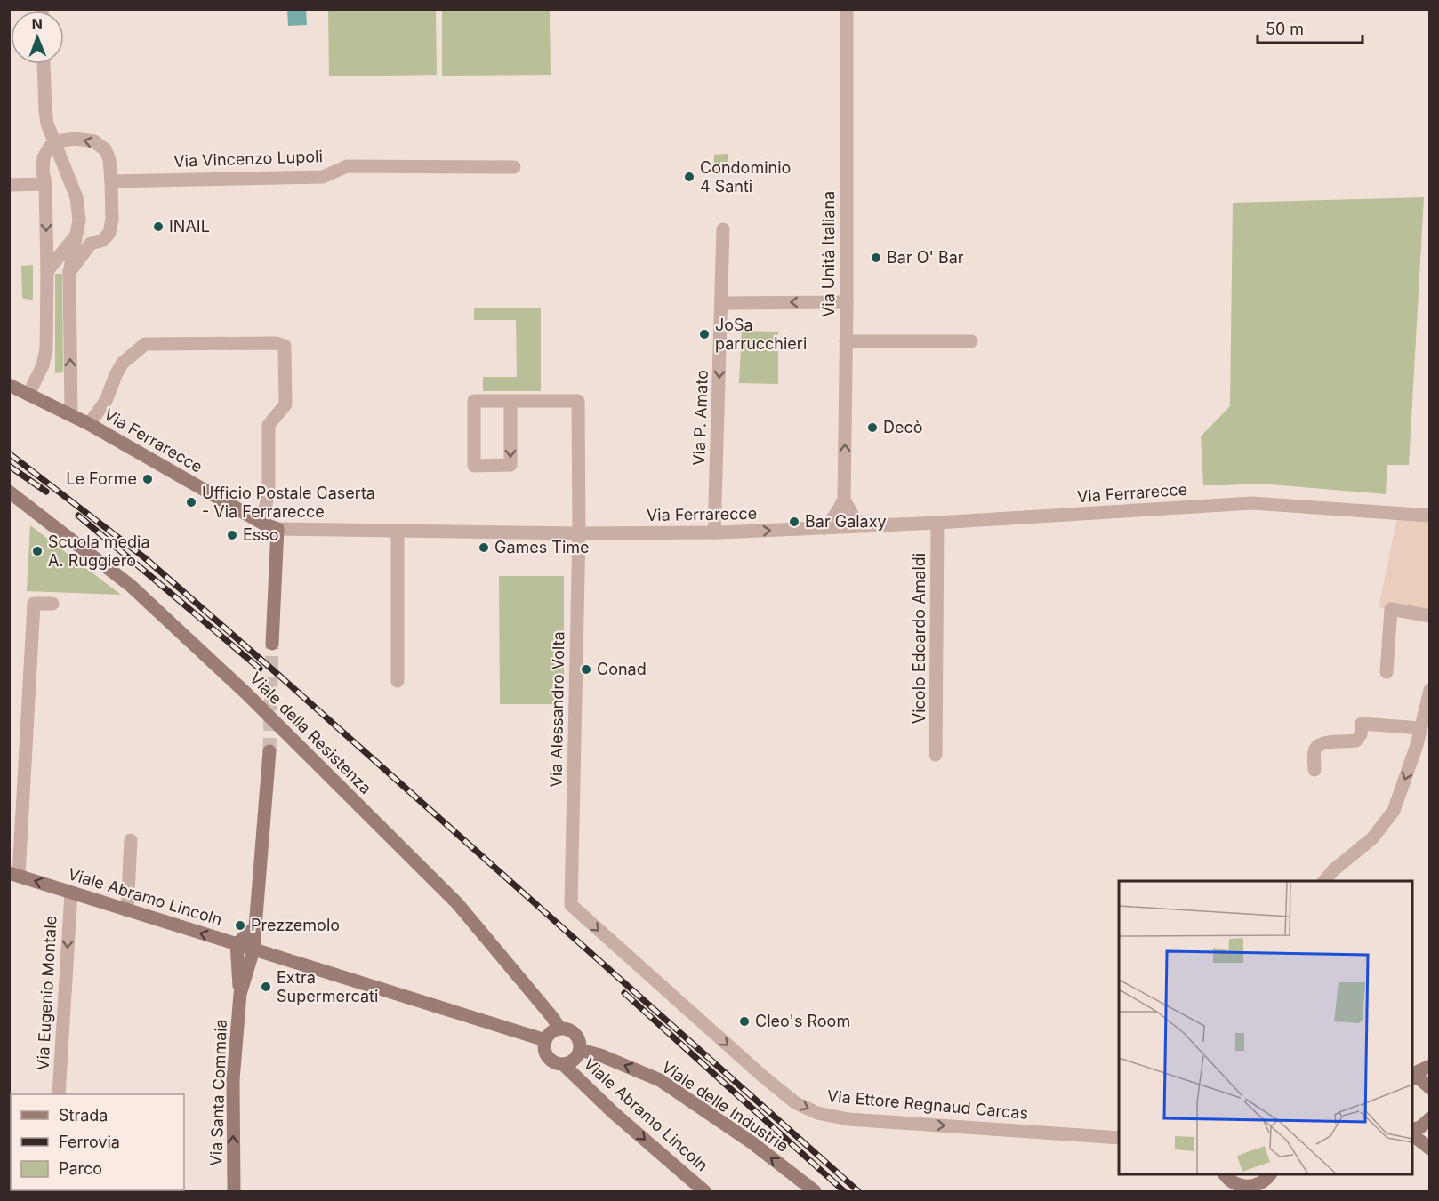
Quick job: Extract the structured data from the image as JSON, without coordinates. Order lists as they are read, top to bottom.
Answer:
{
  "streets": {
    "street": [
      "Via Vincenzo Lupoli",
      "Via Unità Italiana",
      "Via P. Amato",
      "Via Ferrarecce",
      "Vicolo Edoardo Amaldi",
      "Via Alessandro Volta",
      "Viale della Resistenza",
      "Viale Abramo Lincoln",
      "Via Eugenio Montale",
      "Via Santa Commaia",
      "Via Ettore Regnaud Carcas",
      "Viale delle Industrie"
    ]
  },
  "crossings": [
    ["Via P. Amato", "Via Ferrarecce"],
    ["Via Ferrarecce", "Vicolo Edoardo Amaldi"],
    ["Via Ferrarecce", "Via Alessandro Volta"],
    ["Via Alessandro Volta", "Via Ettore Regnaud Carcas"],
    ["Viale della Resistenza", "Viale Abramo Lincoln"],
    ["Viale della Resistenza", "Viale delle Industrie"],
    ["Viale Abramo Lincoln", "Via Eugenio Montale"],
    ["Viale Abramo Lincoln", "Via Santa Commaia"],
    ["Viale Abramo Lincoln", "Viale delle Industrie"]
  ],
  "one_way": [
    "Via P. Amato",
    "Via Eugenio Montale",
    "Via Santa Commaia",
    "Via Ettore Regnaud Carcas",
    "Viale delle Industrie"
  ],
  "places": [
    "Condominio 4 Santi",
    "INAIL",
    "Bar O' Bar",
    "JoSa parrucchieri",
    "Decò",
    "Le Forme",
    "Ufficio Postale Caserta - Via Ferrarecce",
    "Bar Galaxy",
    "Esso",
    "Games Time",
    "Scuola media A. Ruggiero",
    "Conad",
    "Prezzemolo",
    "Extra Supermercati",
    "Cleo's Room"
  ],
  "legend": ["Strada", "Ferrovia", "Parco"],
  "scale_bar": "50 m",
  "north": "top"
}
